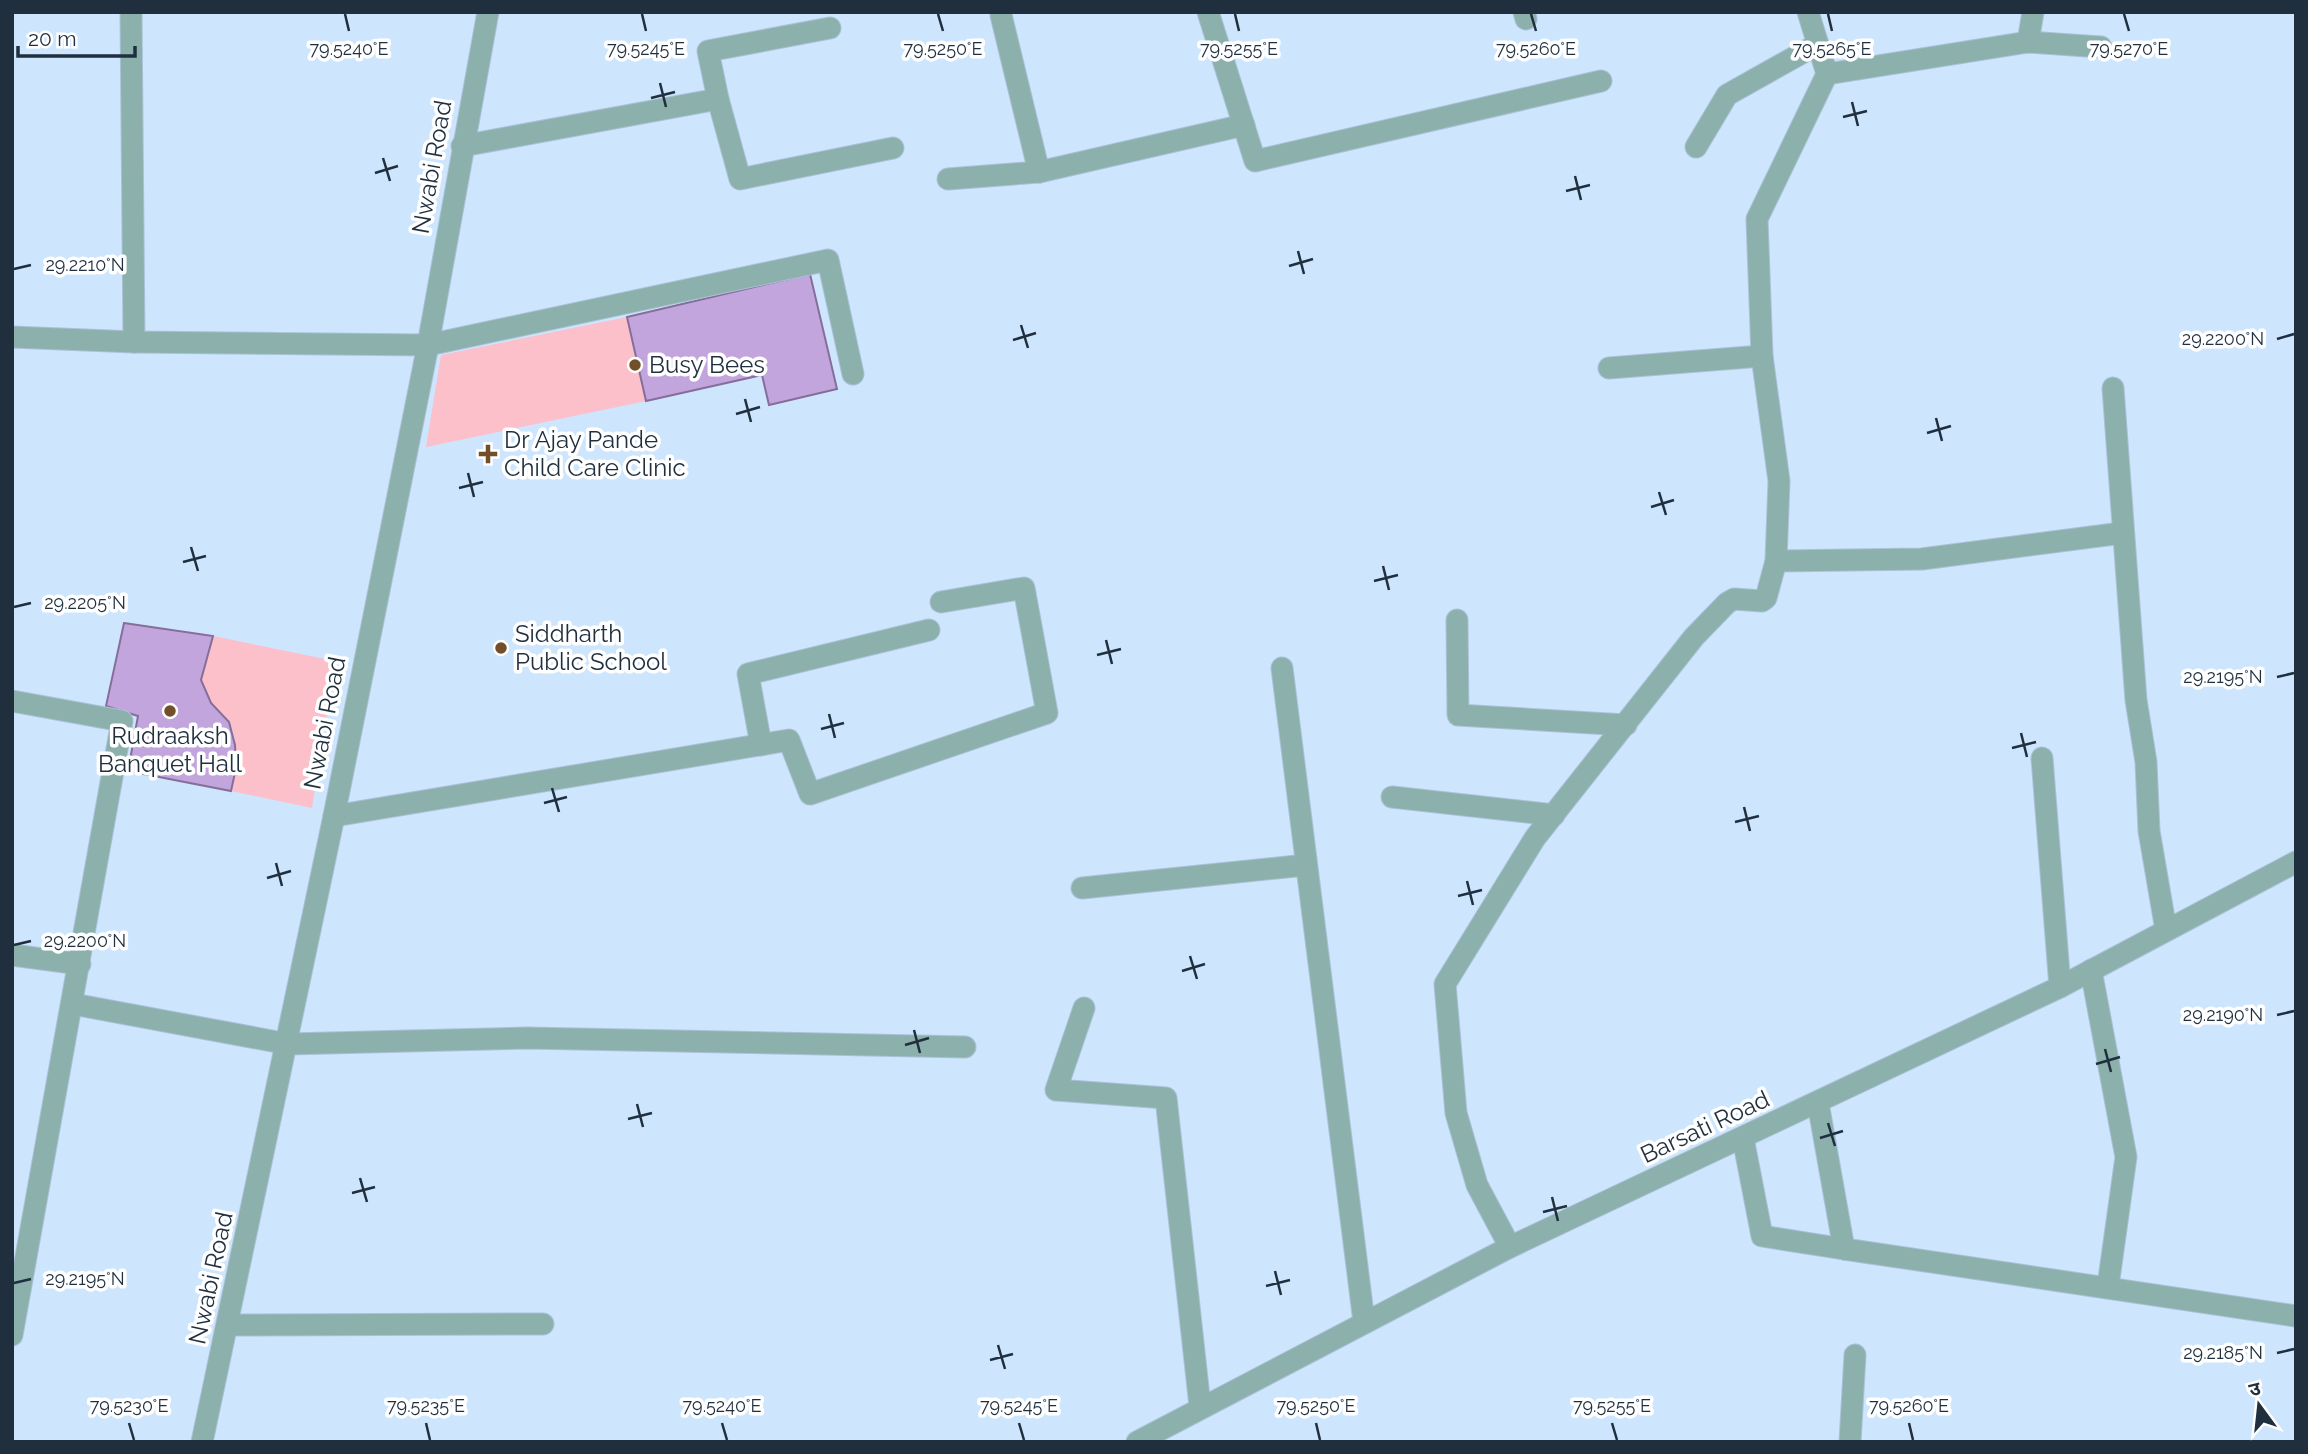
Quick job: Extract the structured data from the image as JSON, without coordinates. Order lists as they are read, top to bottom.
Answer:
{
  "streets": {
    "street": ["Nwabi Road", "Barsati Road"]
  },
  "places": {
    "other": ["Busy Bees", "Siddharth Public School", "Rudraaksh Banquet Hall"],
    "health": ["Dr Ajay Pande Child Care Clinic"]
  },
  "scale_bar": "20 m",
  "north": "top",
  "coordinates": [
    "79.5240°E",
    "79.5245°E",
    "79.5250°E",
    "79.5255°E",
    "79.5260°E",
    "79.5265°E",
    "79.5270°E",
    "29.2210°N",
    "29.2200°N",
    "29.2205°N",
    "29.2195°N",
    "29.2190°N",
    "29.2185°N",
    "79.5230°E",
    "79.5235°E"
  ]
}
